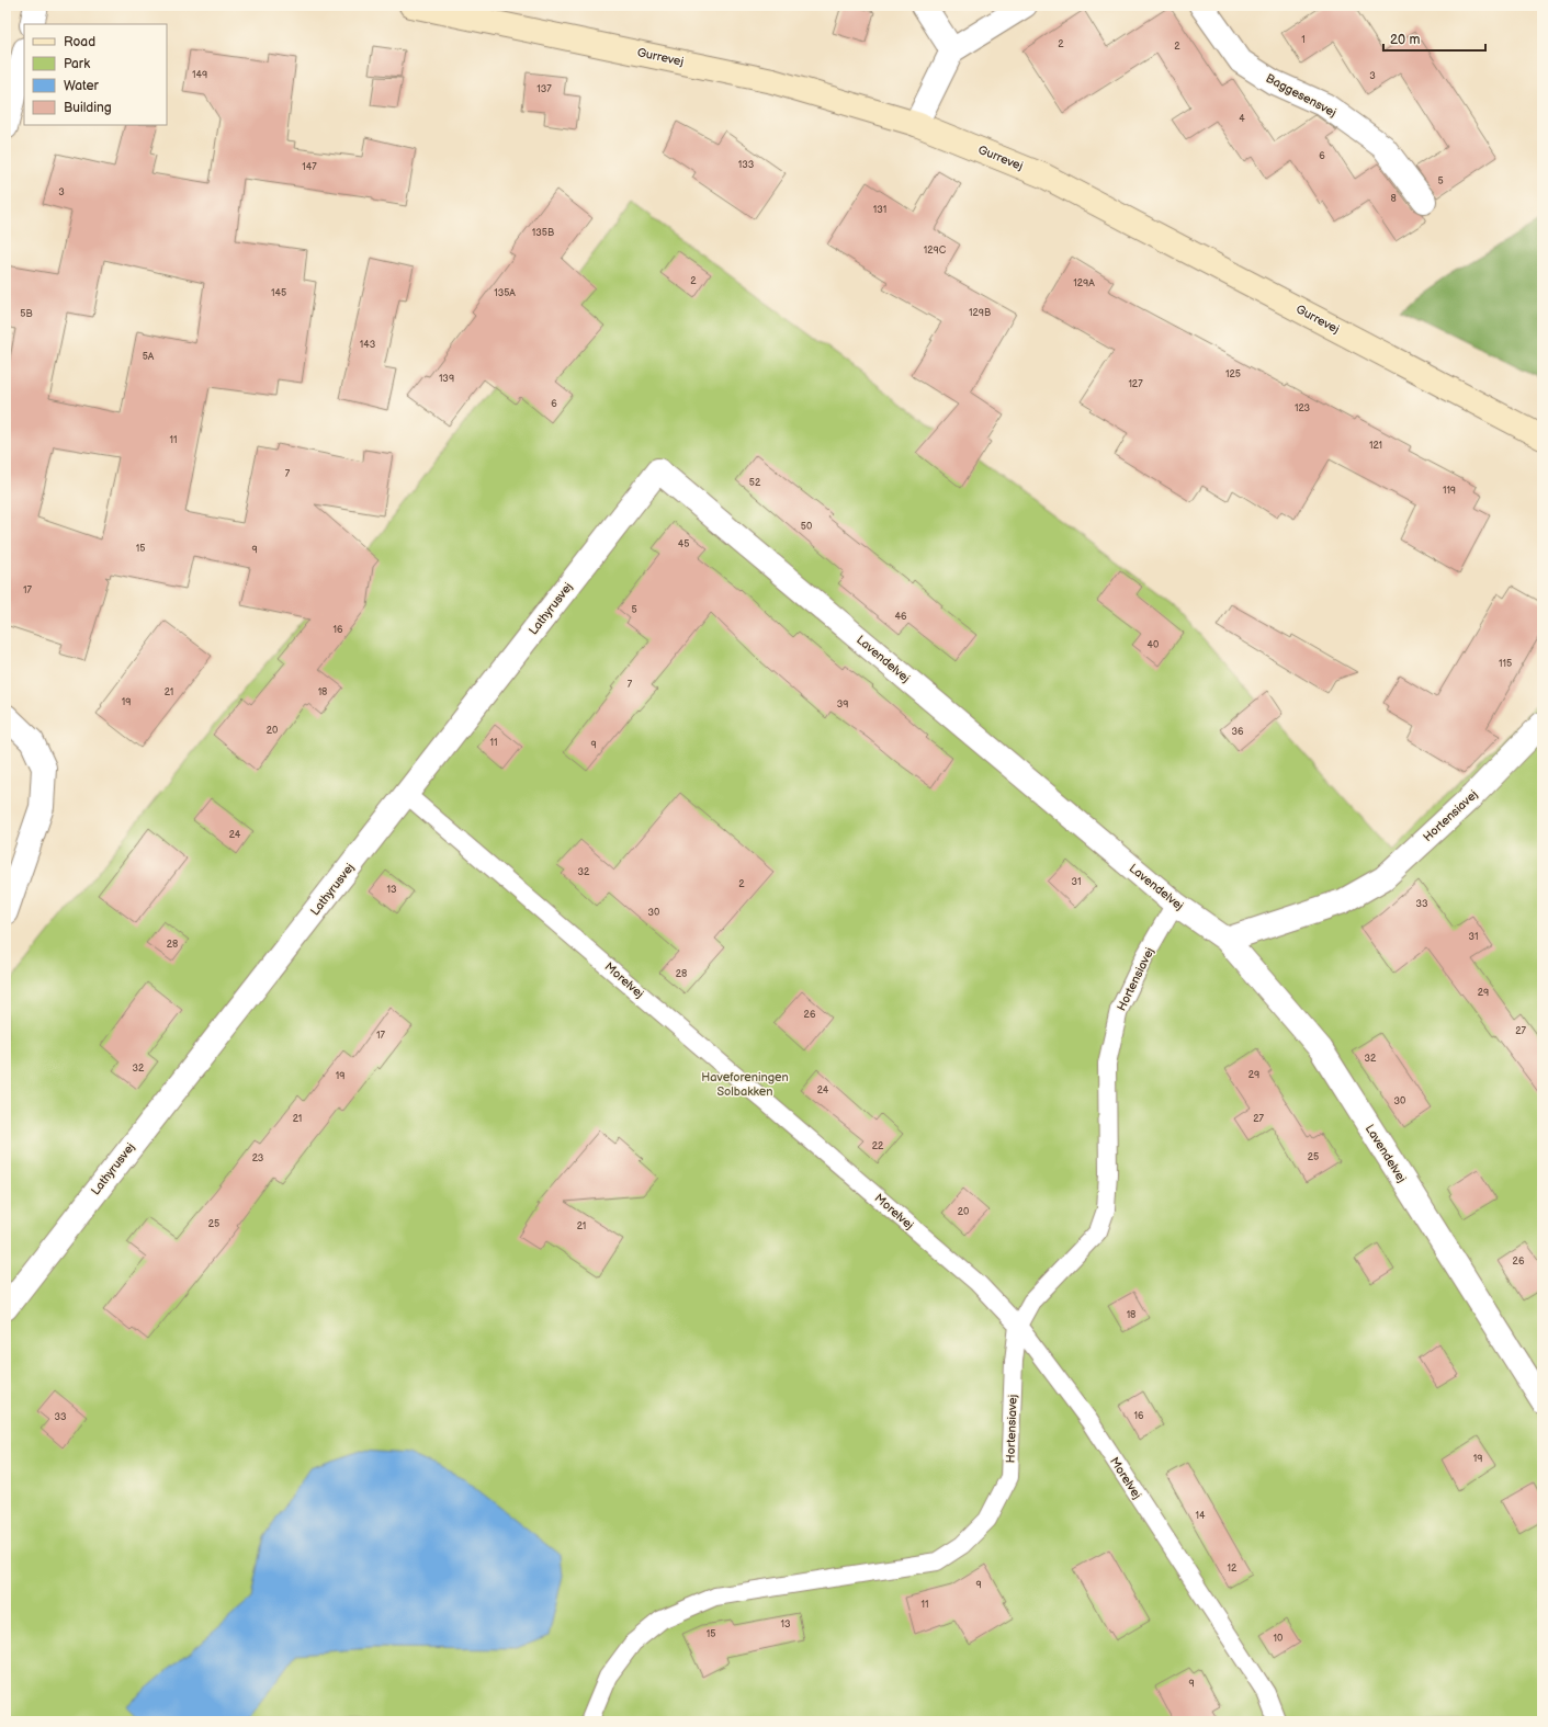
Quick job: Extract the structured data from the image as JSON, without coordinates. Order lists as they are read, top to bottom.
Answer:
{
  "streets": {
    "street": [
      "Gurrevej",
      "Baggesensvej",
      "Lathyrusvej",
      "Lavendelvej",
      "Hortensiavej"
    ],
    "lane": ["Morelvej"]
  },
  "crossings": [
    ["Lathyrusvej", "Lavendelvej"],
    ["Lathyrusvej", "Morelvej"],
    ["Lavendelvej", "Hortensiavej"],
    ["Hortensiavej", "Morelvej"]
  ],
  "parks": ["Haveforeningen Solbakken"],
  "house_numbers": [
    "1",
    "2",
    "2",
    "149",
    "3",
    "137",
    "4",
    "6",
    "133",
    "147",
    "5",
    "3",
    "8",
    "131",
    "135B",
    "129C",
    "2",
    "129A",
    "145",
    "135A",
    "129B",
    "5B",
    "143",
    "5A",
    "125",
    "139",
    "127",
    "6",
    "123",
    "11",
    "121",
    "7",
    "52",
    "119",
    "50",
    "45",
    "15",
    "9",
    "17",
    "5",
    "46",
    "16",
    "40",
    "115",
    "7",
    "21",
    "18",
    "19",
    "39",
    "20",
    "36",
    "11",
    "9",
    "24",
    "32",
    "31",
    "2",
    "13",
    "33",
    "30",
    "31",
    "28",
    "28",
    "29",
    "26",
    "27",
    "17",
    "32",
    "32",
    "29",
    "19",
    "24",
    "30",
    "21",
    "27",
    "22",
    "25",
    "23",
    "20",
    "25",
    "21",
    "26",
    "18",
    "16",
    "33",
    "19",
    "14",
    "12",
    "9",
    "11",
    "13",
    "15",
    "10",
    "9"
  ],
  "legend": [
    "Road",
    "Park",
    "Water",
    "Building"
  ],
  "scale_bar": "20 m"
}
